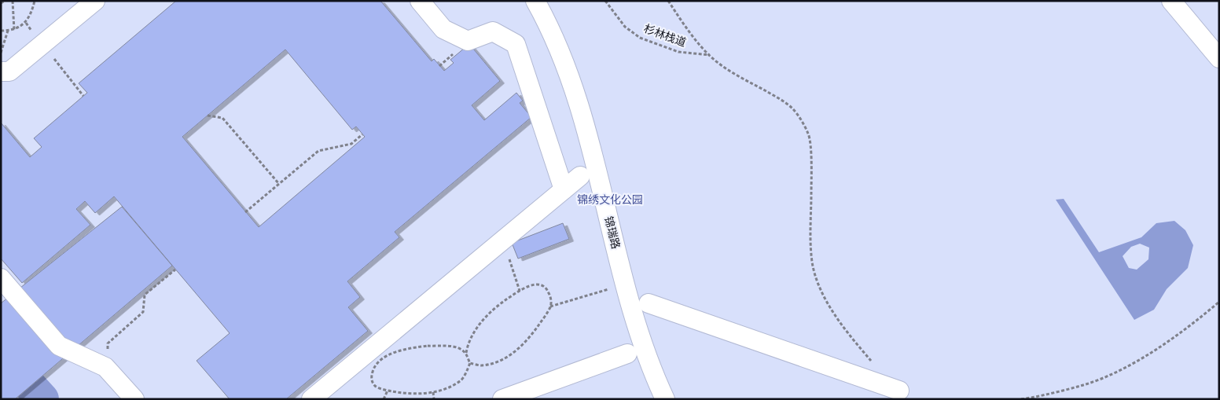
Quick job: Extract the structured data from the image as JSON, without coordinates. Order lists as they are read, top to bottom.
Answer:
{
  "streets": {
    "street": ["锦瑞路"],
    "path": ["杉林栈道"]
  },
  "parks": ["锦绣文化公园"]
}
